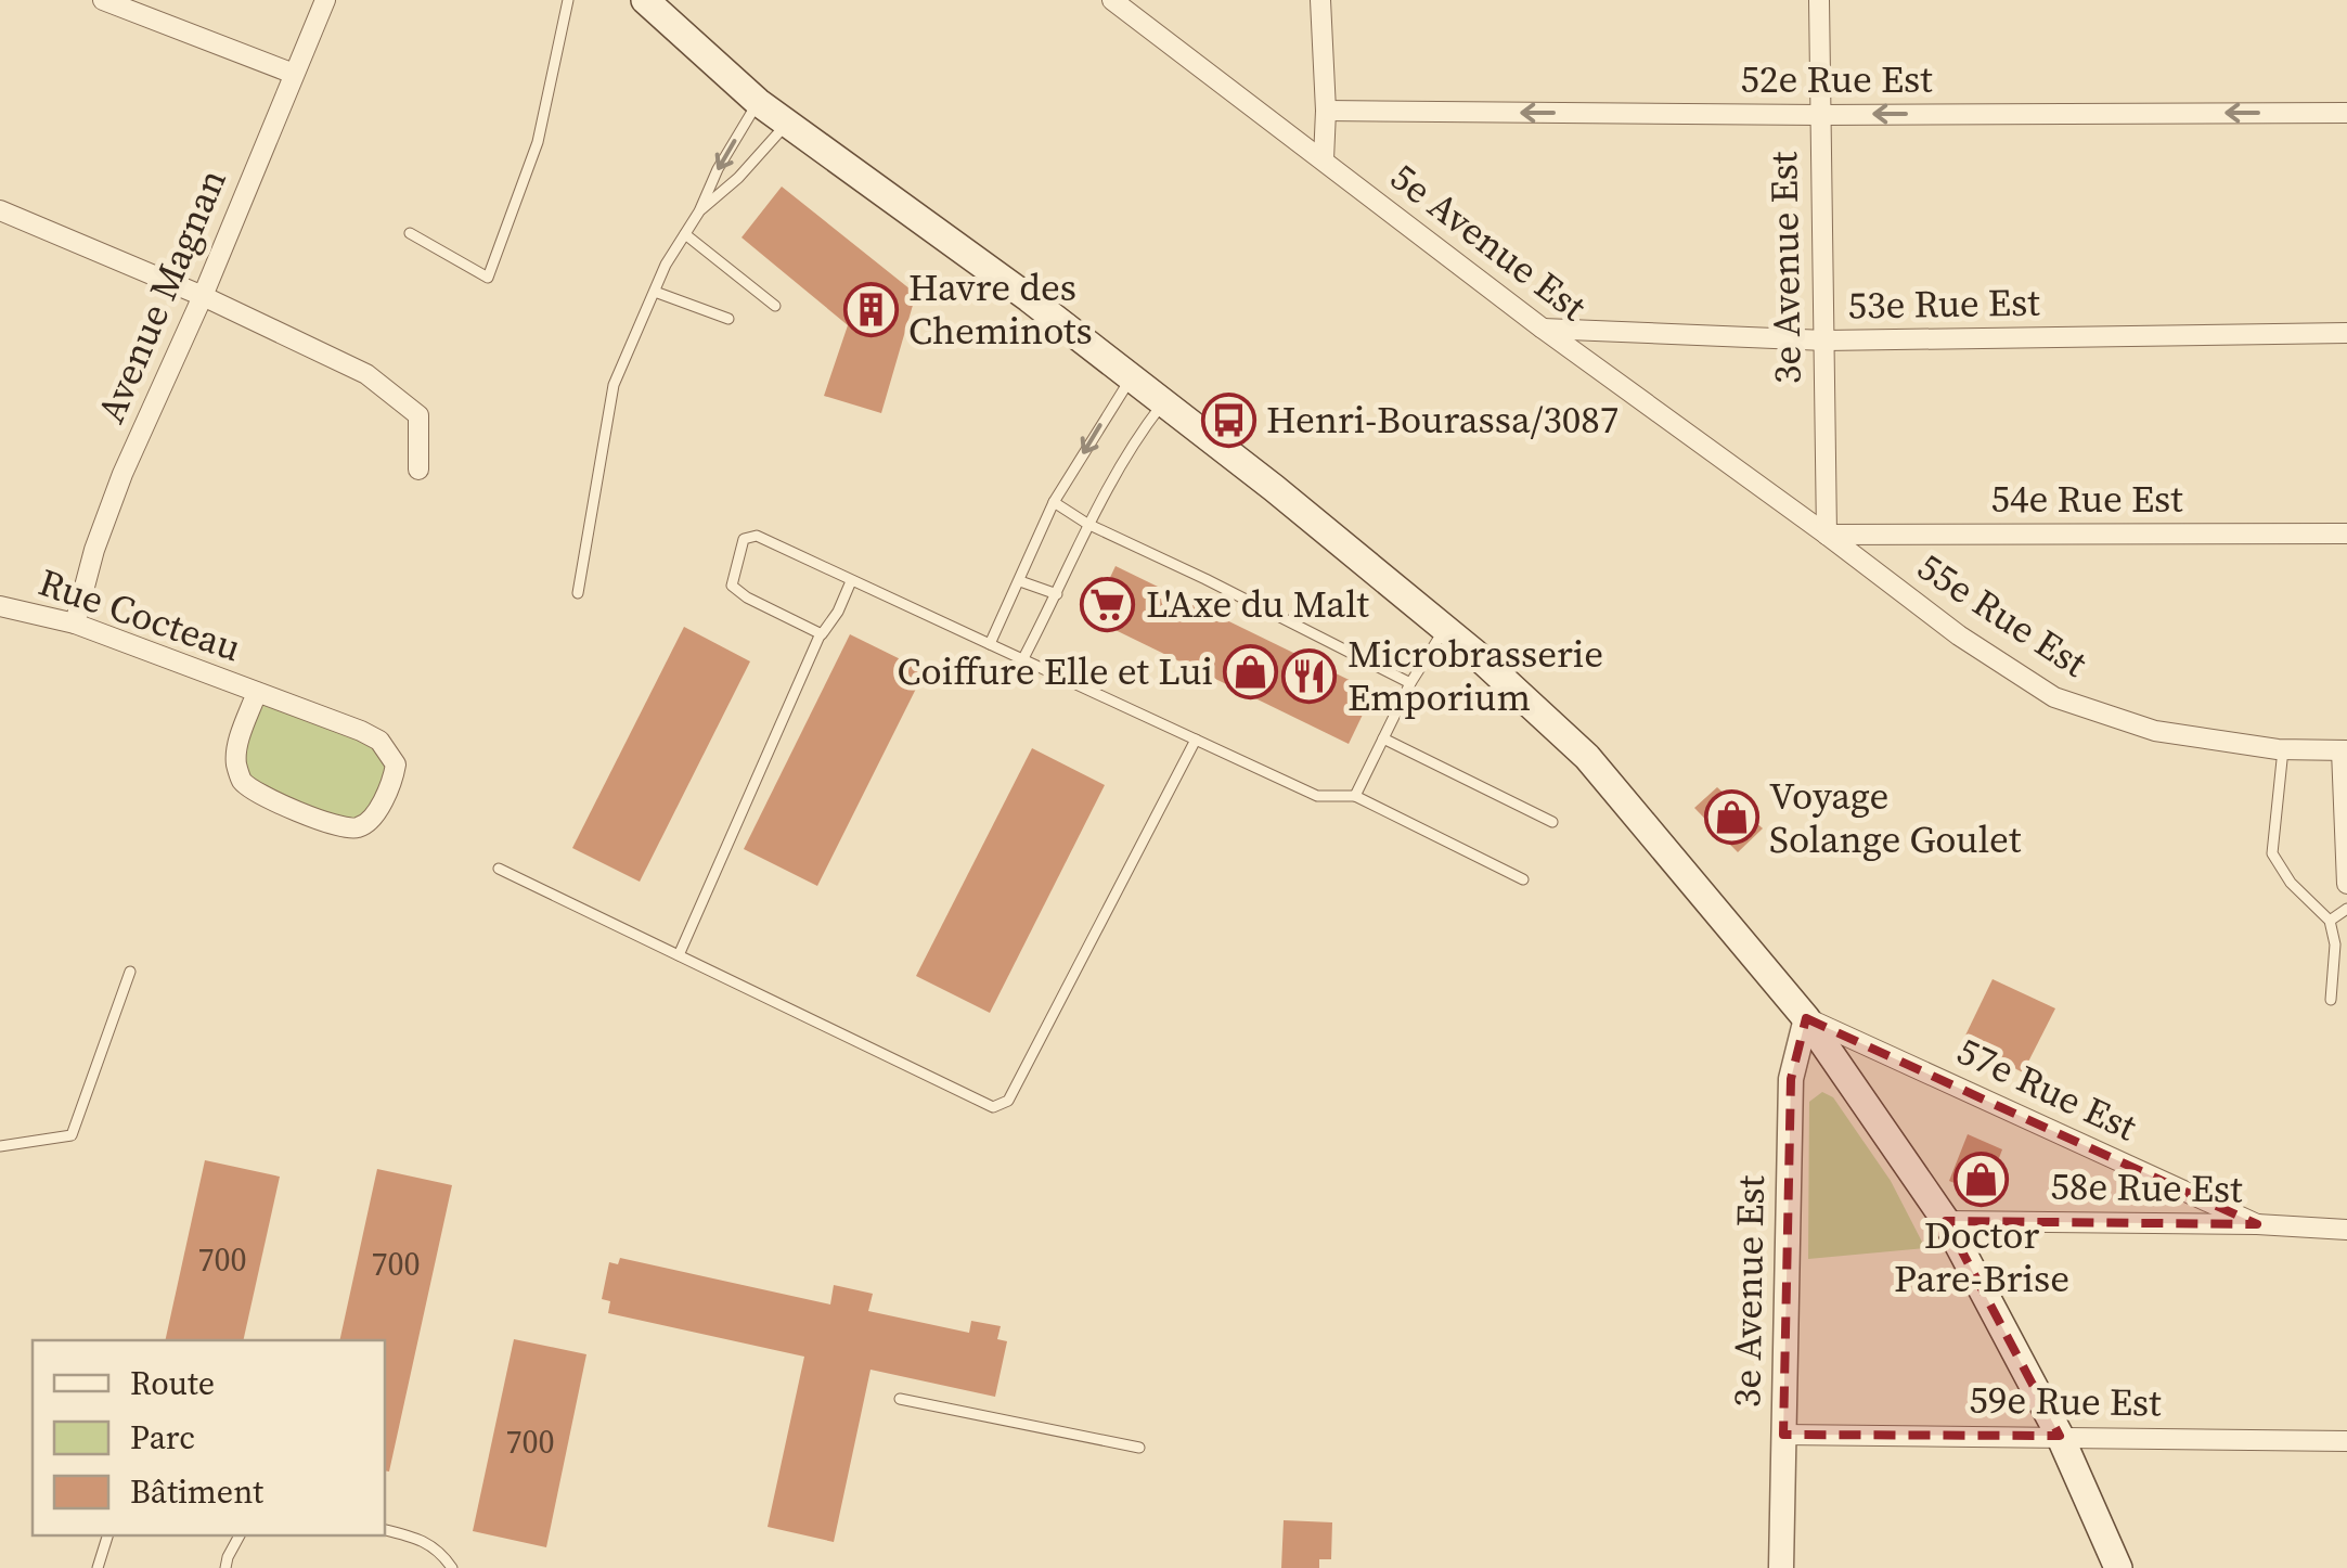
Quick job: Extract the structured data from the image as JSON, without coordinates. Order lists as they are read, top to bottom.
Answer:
{
  "streets": {
    "street": [
      "52e Rue Est",
      "5e Avenue Est",
      "3e Avenue Est",
      "Avenue Magnan",
      "53e Rue Est",
      "54e Rue Est",
      "Rue Cocteau",
      "55e Rue Est",
      "57e Rue Est",
      "58e Rue Est",
      "59e Rue Est"
    ]
  },
  "crossings": [
    ["52e Rue Est", "3e Avenue Est"],
    ["5e Avenue Est", "3e Avenue Est"],
    ["5e Avenue Est", "53e Rue Est"],
    ["5e Avenue Est", "54e Rue Est"],
    ["5e Avenue Est", "55e Rue Est"],
    ["3e Avenue Est", "53e Rue Est"],
    ["3e Avenue Est", "54e Rue Est"],
    ["3e Avenue Est", "55e Rue Est"],
    ["3e Avenue Est", "57e Rue Est"],
    ["3e Avenue Est", "59e Rue Est"],
    ["Avenue Magnan", "Rue Cocteau"],
    ["54e Rue Est", "55e Rue Est"],
    ["57e Rue Est", "58e Rue Est"]
  ],
  "one_way": ["52e Rue Est"],
  "places": {
    "building": ["Havre des Cheminots"],
    "bus stop": ["Henri-Bourassa/3087"],
    "supermarket": ["L'Axe du Malt"],
    "shop": ["Coiffure Elle et Lui", "Voyage Solange Goulet", "Doctor Pare-Brise"],
    "restaurant": ["Microbrasserie Emporium"]
  },
  "house_numbers": ["700", "700", "700"],
  "legend": ["Route", "Parc", "Bâtiment"]
}
